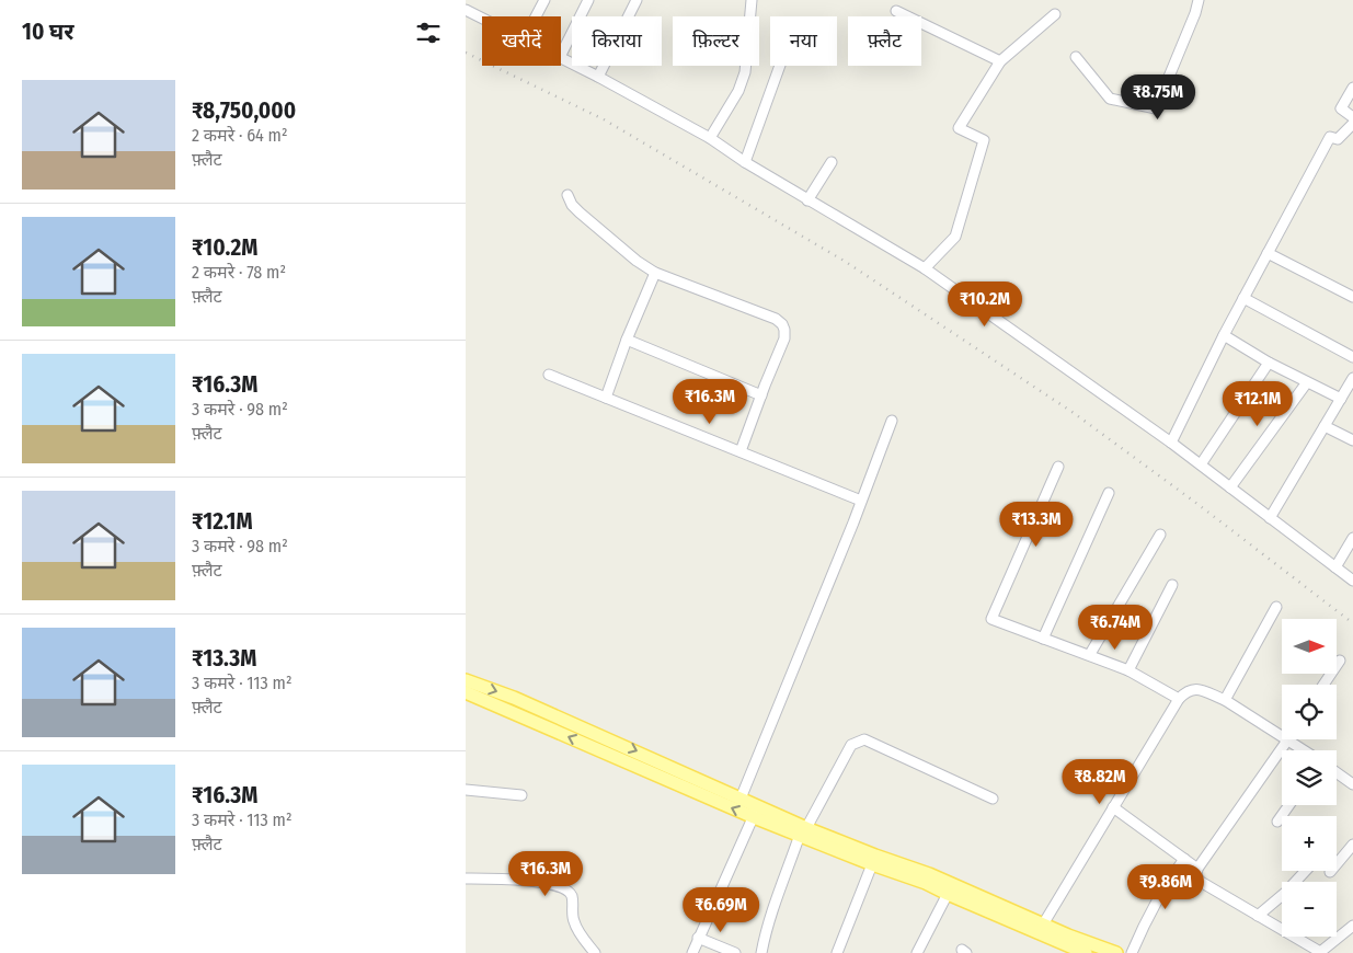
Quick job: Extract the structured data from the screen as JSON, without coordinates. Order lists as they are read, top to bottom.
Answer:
{
  "north": "right",
  "page": {
    "heading": "10 घर",
    "chip": [
      "खरीदें",
      "किराया",
      "फ़िल्टर",
      "नया",
      "फ़्लैट"
    ],
    "list": [
      {
        "name": "₹8,750,000",
        "note": "2 कमरे · 64 m² · फ़्लैट"
      },
      {
        "name": "₹10.2M",
        "note": "2 कमरे · 78 m² · फ़्लैट"
      },
      {
        "name": "₹16.3M",
        "note": "3 कमरे · 98 m² · फ़्लैट"
      },
      {
        "name": "₹12.1M",
        "note": "3 कमरे · 98 m² · फ़्लैट"
      },
      {
        "name": "₹13.3M",
        "note": "3 कमरे · 113 m² · फ़्लैट"
      },
      {
        "name": "₹16.3M",
        "note": "3 कमरे · 113 m² · फ़्लैट"
      }
    ],
    "price": [
      "₹8.75M",
      "₹10.2M",
      "₹16.3M",
      "₹12.1M",
      "₹13.3M",
      "₹6.74M",
      "₹8.82M",
      "₹16.3M",
      "₹9.86M",
      "₹6.69M"
    ],
    "map_buttons": ["+", "−"]
  }
}
